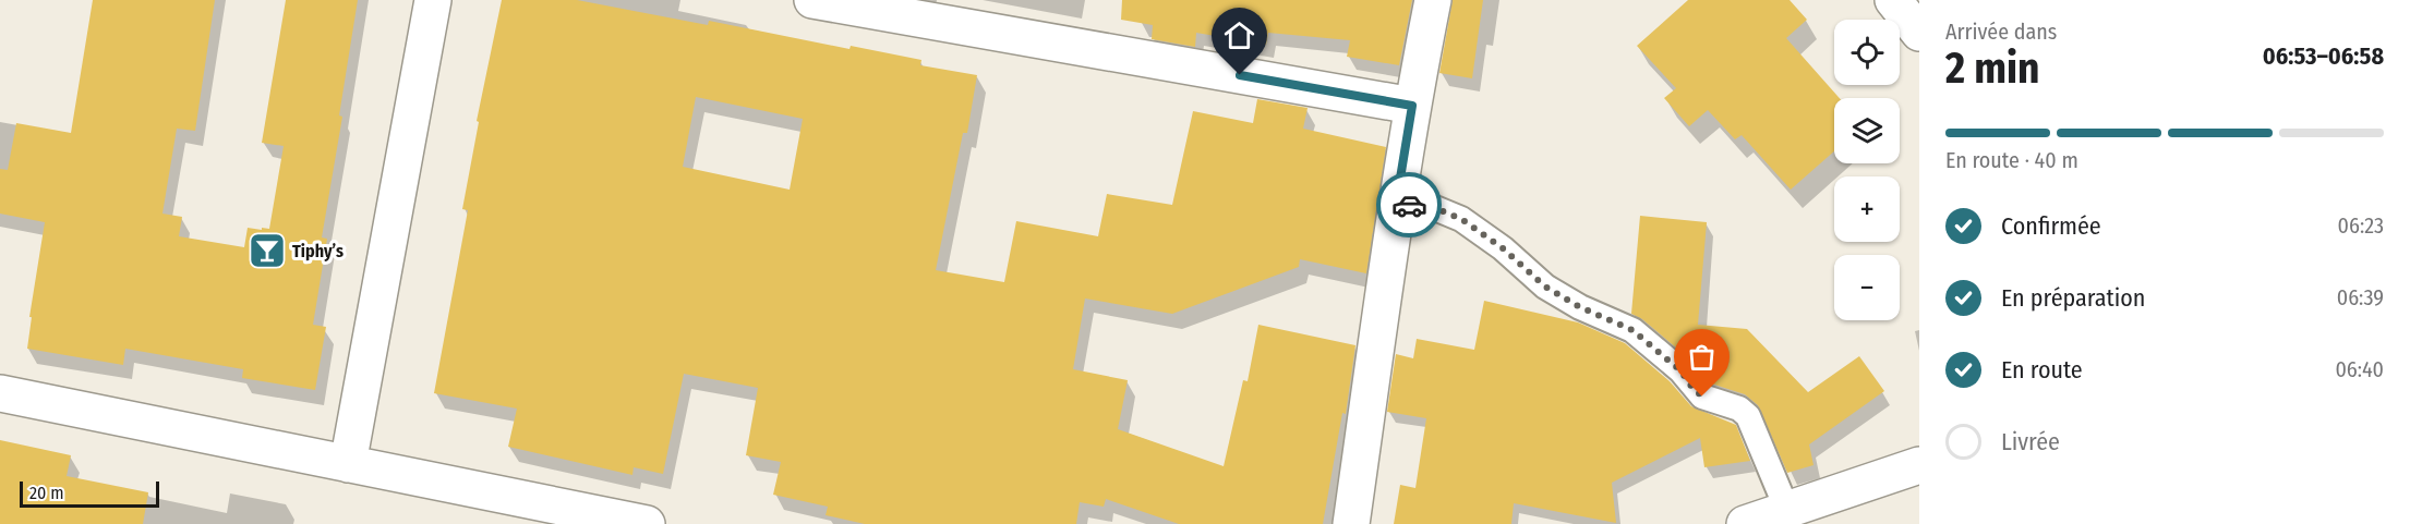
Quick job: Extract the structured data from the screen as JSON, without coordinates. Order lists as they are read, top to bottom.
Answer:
{
  "places": {
    "bar": ["Tiphy’s"]
  },
  "scale_bar": "20 m",
  "page": {
    "heading": ["2 min", "Arrivée dans", "06:53–06:58"],
    "map_buttons": ["+", "−"],
    "bar": "En route · 40 m",
    "list": [
      ["Confirmée", "06:23"],
      ["En préparation", "06:39"],
      ["En route", "06:40"],
      "Livrée"
    ],
    "scale": "20 m"
  }
}
